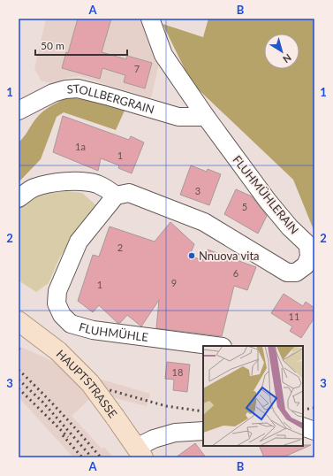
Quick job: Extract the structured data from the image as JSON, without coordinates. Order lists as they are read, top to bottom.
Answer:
{
  "streets": {
    "main road": ["HAUPTSTRASSE"],
    "street": ["STOLLBERGRAIN", "FLUHMÜHLERAIN", "FLUHMÜHLE"]
  },
  "crossings": [
    ["STOLLBERGRAIN", "FLUHMÜHLERAIN"],
    ["FLUHMÜHLERAIN", "FLUHMÜHLE"]
  ],
  "places": ["Nnuova vita"],
  "house_numbers": [
    "7",
    "1a",
    "1",
    "3",
    "5",
    "2",
    "6",
    "9",
    "1",
    "11",
    "18"
  ],
  "scale_bar": "50 m",
  "north": "bottom right",
  "grid": {
    "columns": ["A", "B"],
    "rows": ["1", "2", "3"]
  }
}
